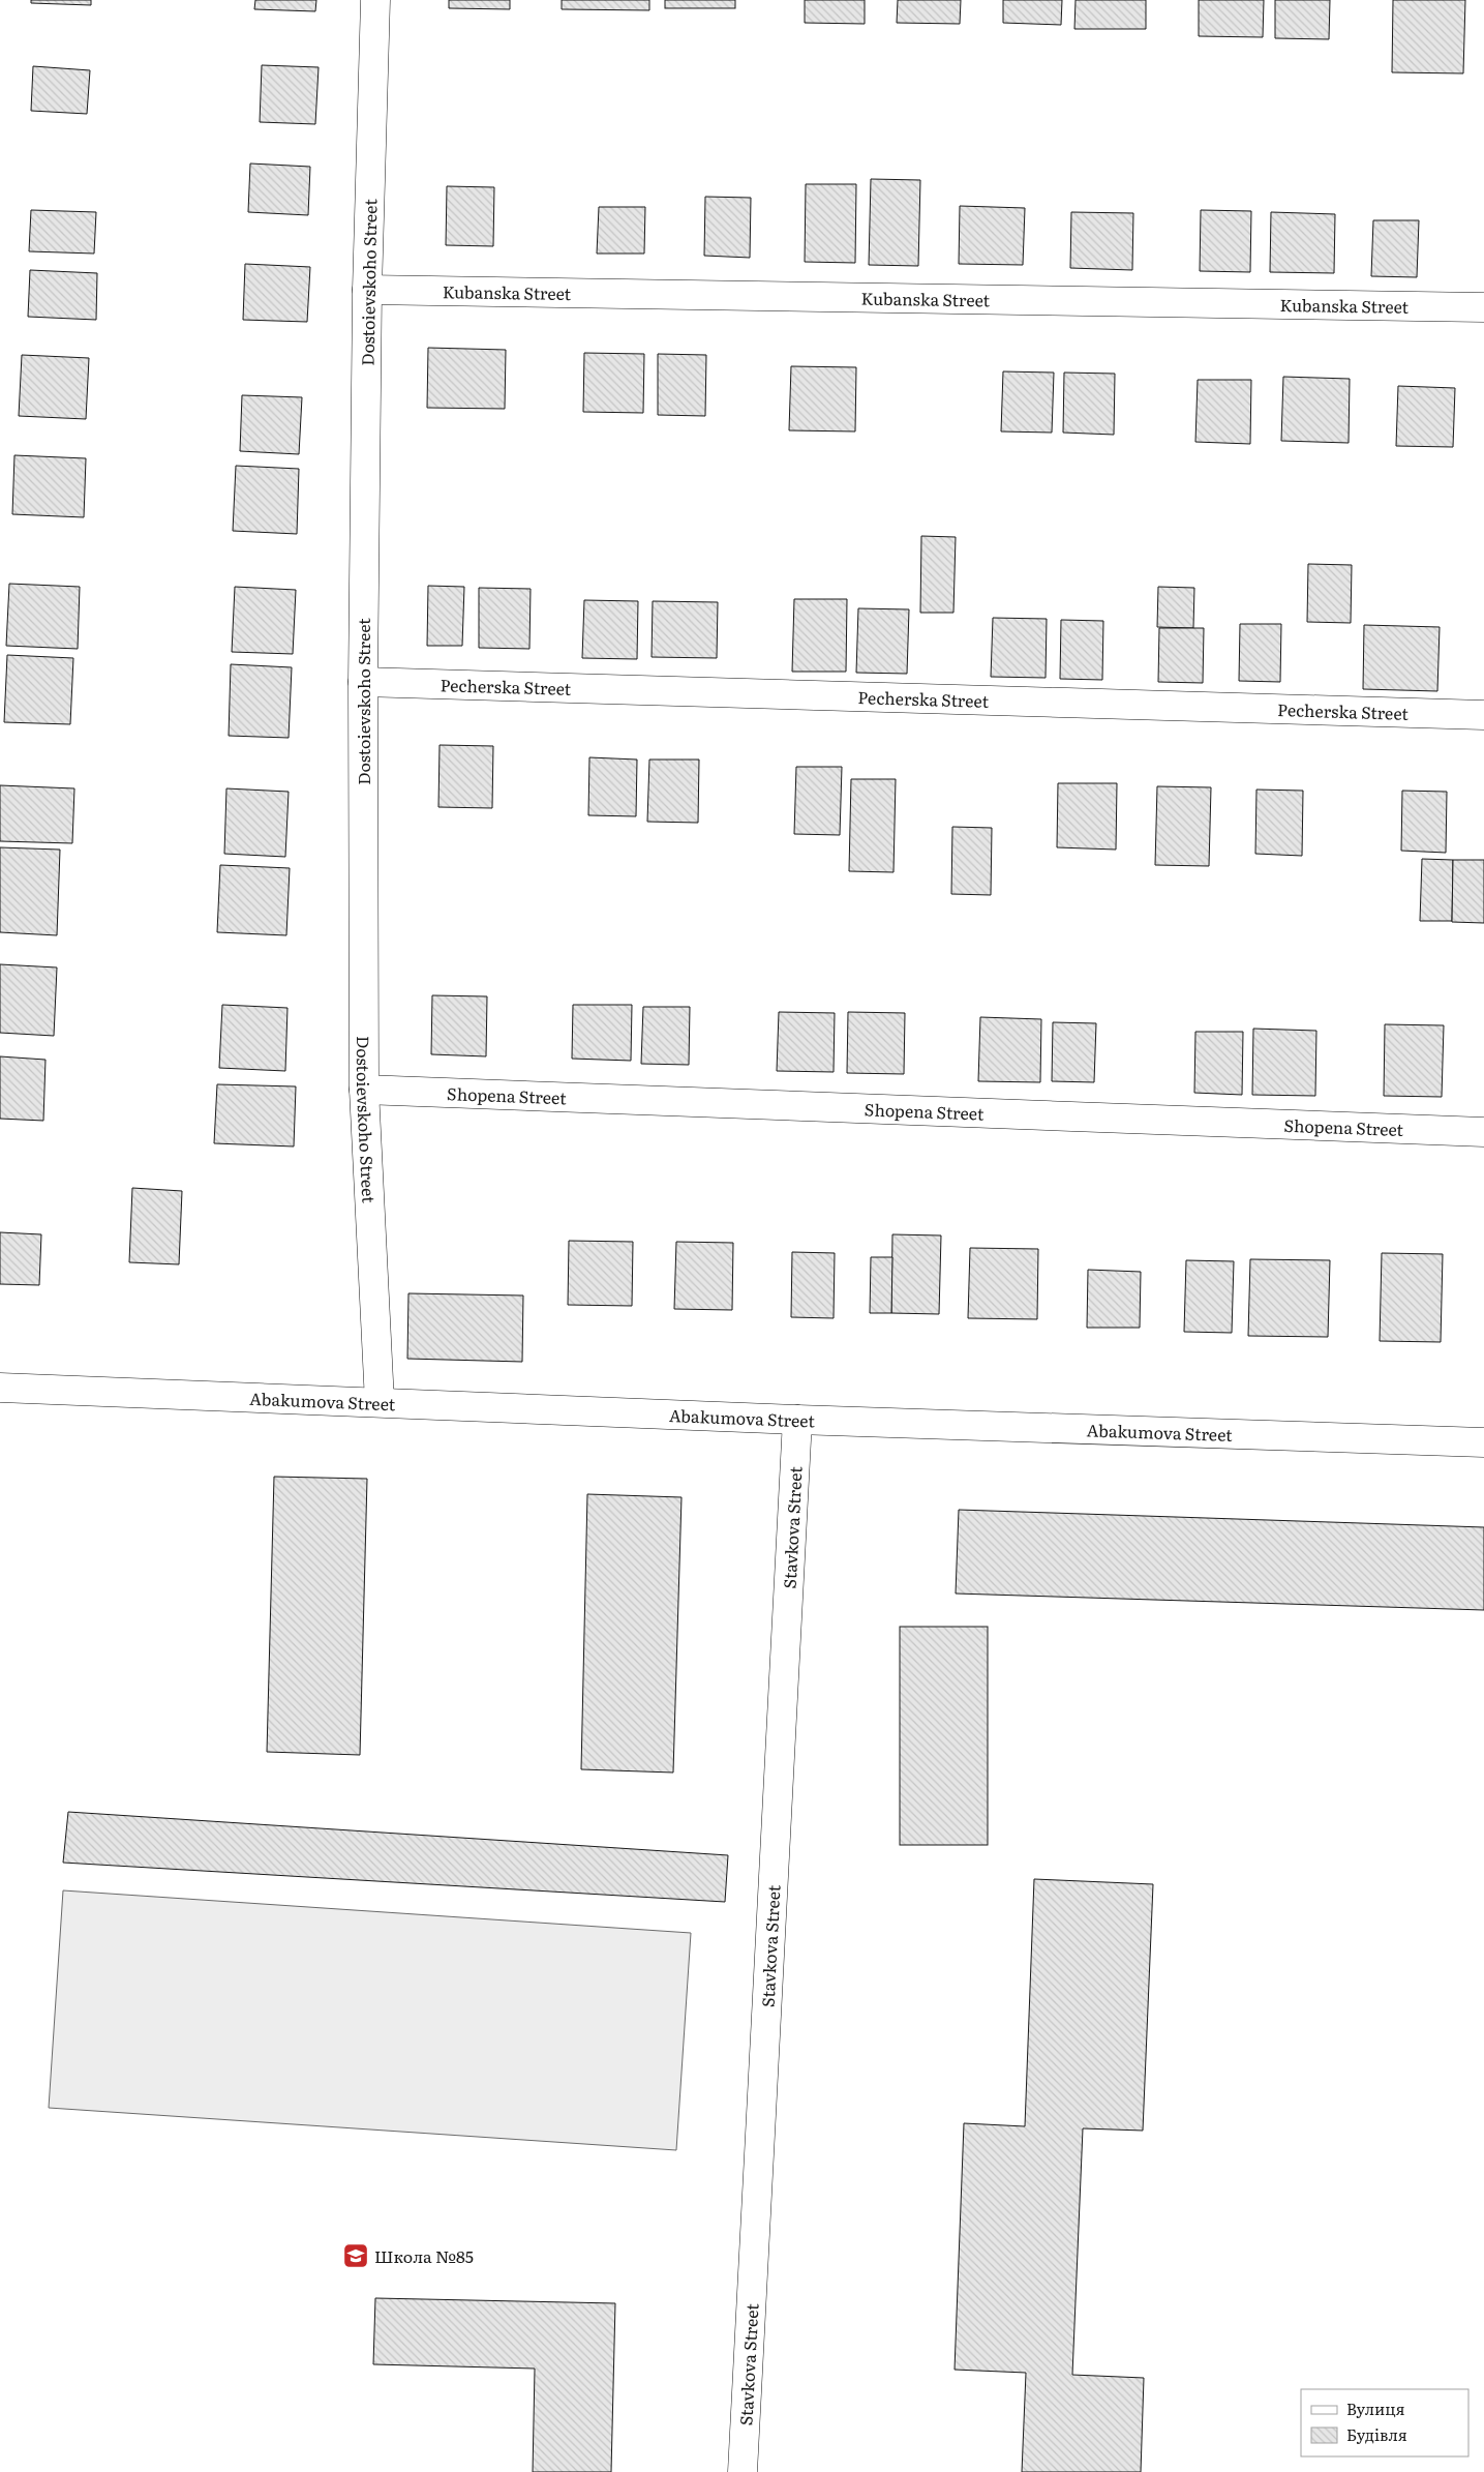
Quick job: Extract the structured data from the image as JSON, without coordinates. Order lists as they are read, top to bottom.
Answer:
{
  "streets": {
    "street": [
      "Dostoievskoho Street",
      "Kubanska Street",
      "Pecherska Street",
      "Shopena Street",
      "Abakumova Street",
      "Stavkova Street"
    ]
  },
  "crossings": [
    ["Dostoievskoho Street", "Kubanska Street"],
    ["Dostoievskoho Street", "Pecherska Street"],
    ["Dostoievskoho Street", "Shopena Street"],
    ["Dostoievskoho Street", "Abakumova Street"],
    ["Abakumova Street", "Stavkova Street"]
  ],
  "places": {
    "school or university": ["Школа №85"]
  },
  "legend": ["Вулиця", "Будівля"]
}
